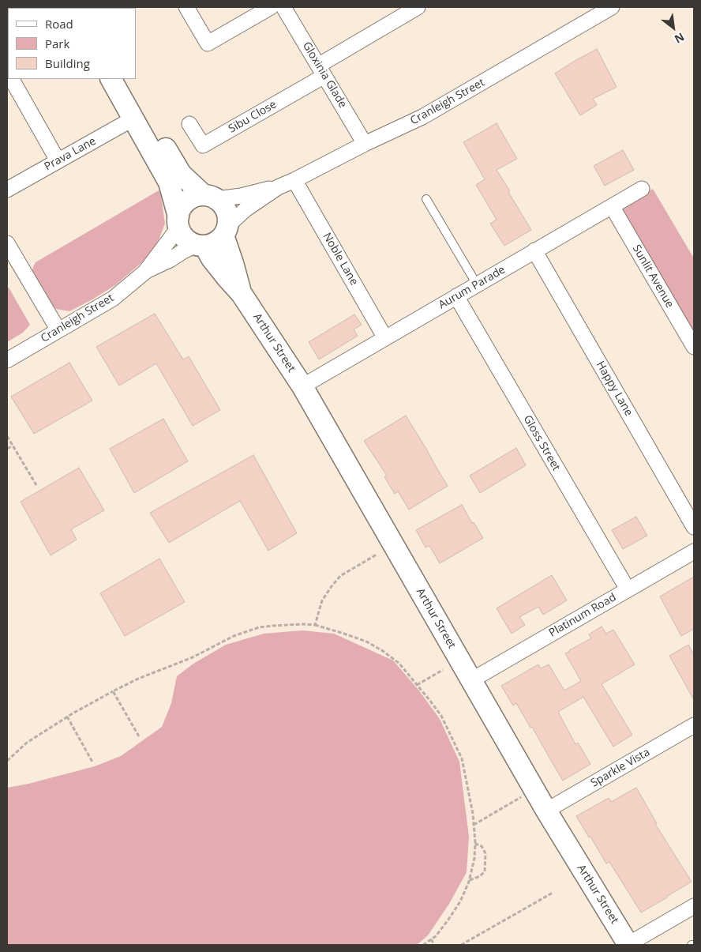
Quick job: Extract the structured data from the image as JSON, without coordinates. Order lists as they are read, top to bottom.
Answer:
{
  "streets": {
    "street": [
      "Gloxinia Glade",
      "Cranleigh Street",
      "Sibu Close",
      "Prava Lane",
      "Noble Lane",
      "Sunlit Avenue",
      "Aurum Parade",
      "Arthur Street",
      "Happy Lane",
      "Gloss Street",
      "Platinum Road",
      "Sparkle Vista"
    ]
  },
  "crossings": [
    ["Gloxinia Glade", "Cranleigh Street"],
    ["Gloxinia Glade", "Sibu Close"],
    ["Cranleigh Street", "Noble Lane"],
    ["Cranleigh Street", "Arthur Street"],
    ["Noble Lane", "Aurum Parade"],
    ["Sunlit Avenue", "Aurum Parade"],
    ["Aurum Parade", "Arthur Street"],
    ["Aurum Parade", "Happy Lane"],
    ["Aurum Parade", "Gloss Street"],
    ["Arthur Street", "Platinum Road"],
    ["Arthur Street", "Sparkle Vista"],
    ["Gloss Street", "Platinum Road"]
  ],
  "legend": ["Road", "Park", "Building"],
  "north": "bottom right"
}
